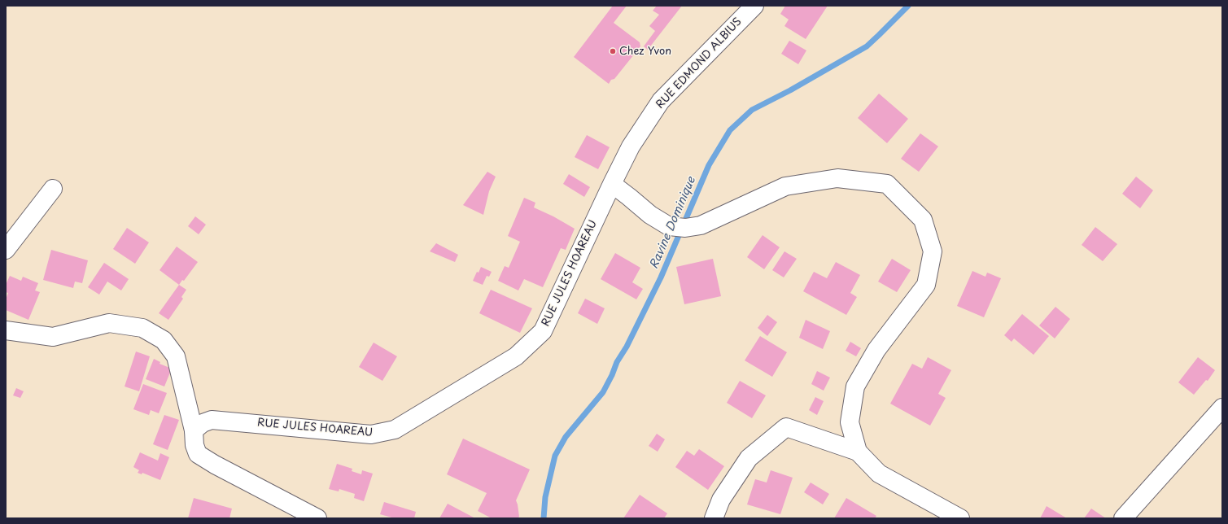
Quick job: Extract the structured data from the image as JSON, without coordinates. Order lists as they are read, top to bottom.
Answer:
{
  "streets": {
    "main road": ["RUE EDMOND ALBIUS", "RUE JULES HOAREAU"]
  },
  "crossings": [
    ["RUE EDMOND ALBIUS", "RUE JULES HOAREAU"]
  ],
  "water": ["Ravine Dominique"],
  "places": ["Chez Yvon"]
}
